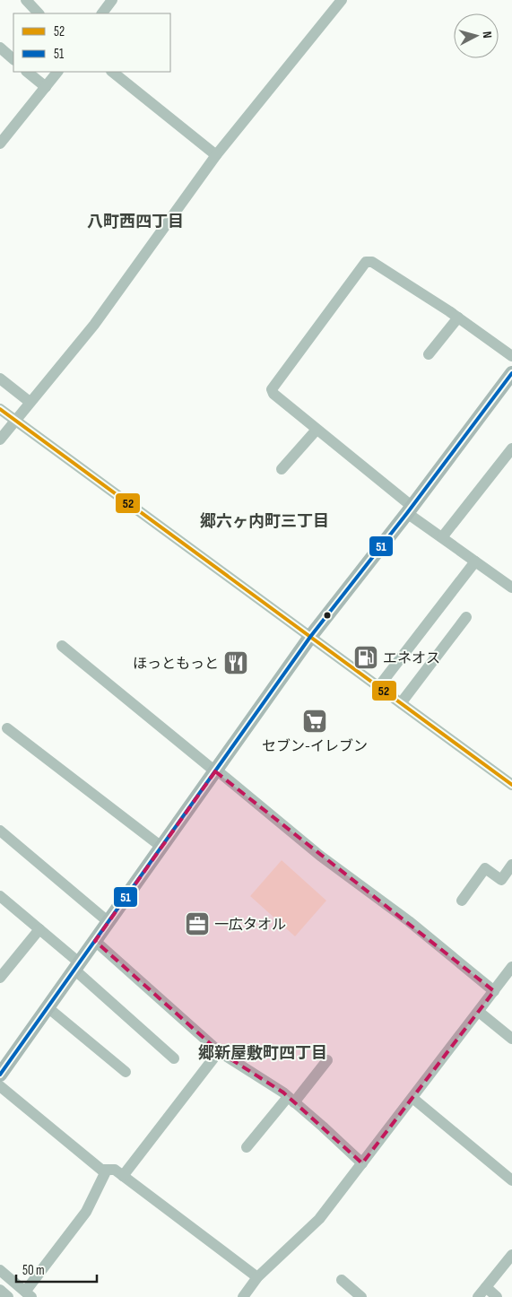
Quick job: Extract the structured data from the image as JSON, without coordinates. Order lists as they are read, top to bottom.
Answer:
{
  "districts": ["八町西四丁目", "郷六ヶ内町三丁目", "郷新屋敷町四丁目"],
  "places": {
    "fuel station": ["エネオス"],
    "restaurant": ["ほっともっと"],
    "supermarket": ["セブン-イレブン"],
    "office": ["一広タオル"]
  },
  "lines": ["transit line 51", "transit line 52"],
  "legend": ["52", "51"],
  "scale_bar": "50 m",
  "north": "right"
}
